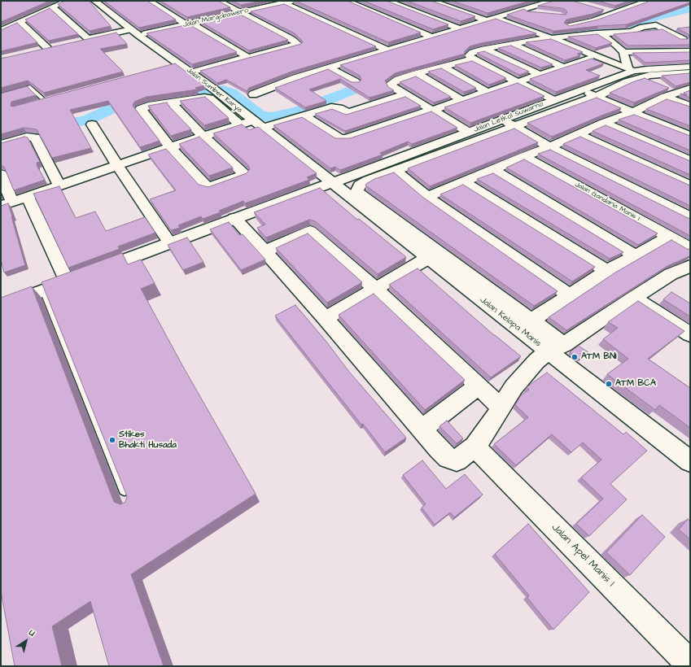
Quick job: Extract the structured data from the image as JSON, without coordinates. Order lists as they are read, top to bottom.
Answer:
{
  "streets": {
    "main road": [
      "Jalan Margobawero",
      "Jalan Sumber Karya",
      "Jalan Letkol Suwarno",
      "Jalan Gandaria Manis I",
      "Jalan Kelapa Manis",
      "Jalan Apel Manis I"
    ]
  },
  "crossings": [
    ["Jalan Margobawero", "Jalan Sumber Karya"],
    ["Jalan Sumber Karya", "Jalan Letkol Suwarno"],
    ["Jalan Sumber Karya", "Jalan Kelapa Manis"],
    ["Jalan Letkol Suwarno", "Jalan Kelapa Manis"]
  ],
  "places": ["ATM BNI", "ATM BCA", "Stikes Bhakti Husada"],
  "north": "top right"
}
